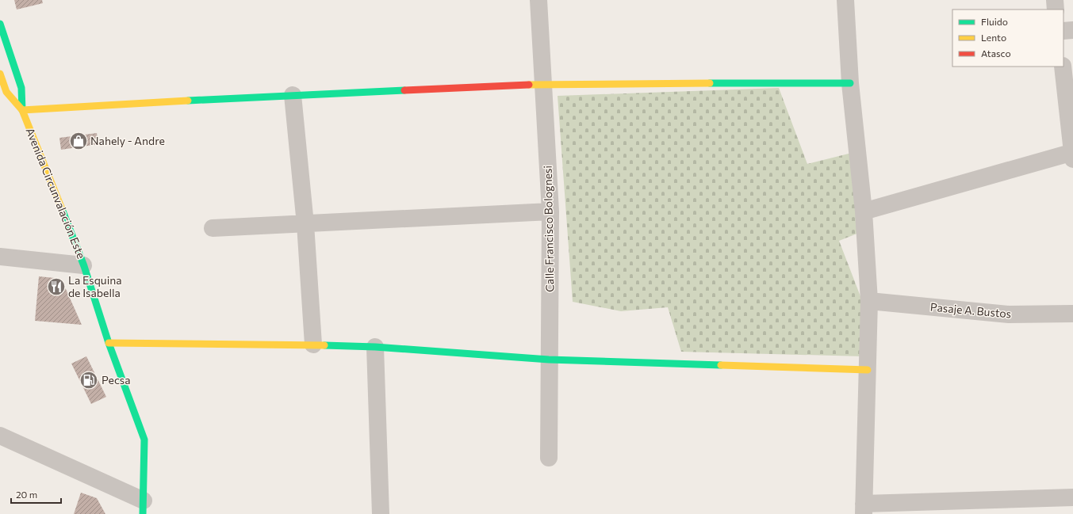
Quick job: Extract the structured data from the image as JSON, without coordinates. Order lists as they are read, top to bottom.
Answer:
{
  "streets": {
    "street": ["Avenida Circunvalación Este", "Calle Francisco Bolognesi", "Pasaje A. Bustos"]
  },
  "places": {
    "shop": ["Nahely - Andre"],
    "restaurant": ["La Esquina de Isabella"],
    "fuel station": ["Pecsa"]
  },
  "legend": ["Fluido", "Lento", "Atasco"],
  "scale_bar": "20 m"
}
